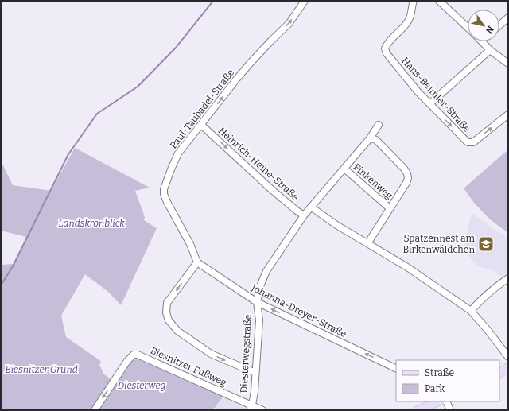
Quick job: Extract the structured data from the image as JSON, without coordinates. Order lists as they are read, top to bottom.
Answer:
{
  "streets": {
    "street": [
      "Hans-Beimler-Straße",
      "Paul-Taubadel-Straße",
      "Heinrich-Heine-Straße",
      "Finkenweg",
      "Johanna-Dreyer-Straße",
      "Diesterwegstraße",
      "Biesnitzer Fußweg"
    ]
  },
  "crossings": [
    ["Paul-Taubadel-Straße", "Heinrich-Heine-Straße"],
    ["Paul-Taubadel-Straße", "Johanna-Dreyer-Straße"],
    ["Heinrich-Heine-Straße", "Finkenweg"],
    ["Heinrich-Heine-Straße", "Diesterwegstraße"],
    ["Finkenweg", "Diesterwegstraße"],
    ["Johanna-Dreyer-Straße", "Diesterwegstraße"],
    ["Diesterwegstraße", "Biesnitzer Fußweg"]
  ],
  "one_way": ["Paul-Taubadel-Straße", "Heinrich-Heine-Straße", "Johanna-Dreyer-Straße"],
  "parks": ["Landskronblick", "Biesnitzer Grund", "Diesterweg"],
  "places": {
    "school or university": ["Spatzennest am Birkenwäldchen"]
  },
  "legend": ["Straße", "Park"],
  "north": "bottom right"
}
